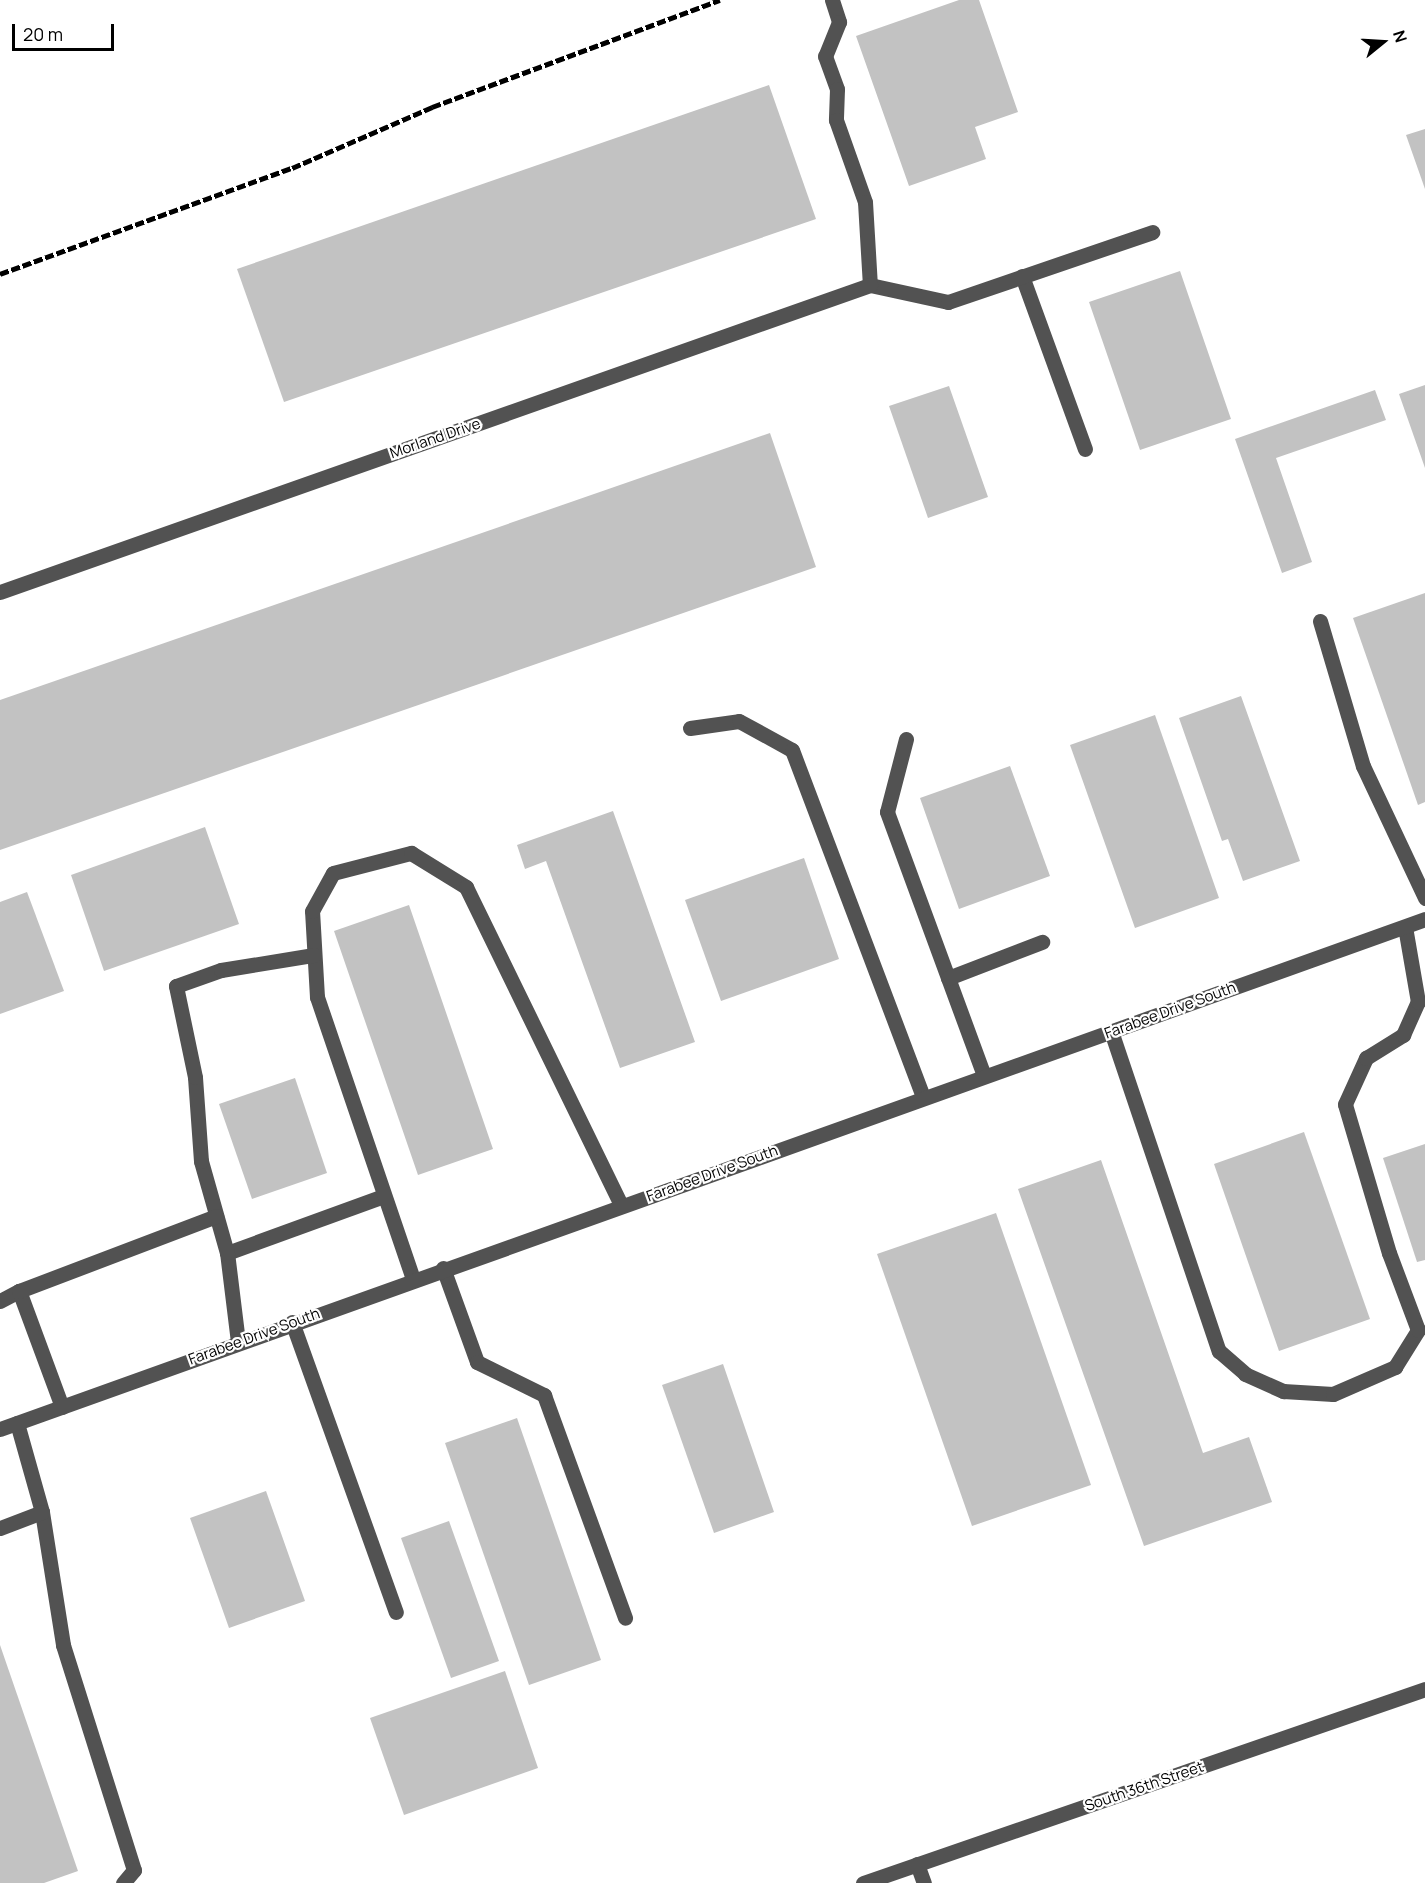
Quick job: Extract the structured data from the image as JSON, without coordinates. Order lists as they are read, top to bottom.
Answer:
{
  "streets": {
    "street": ["Morland Drive", "Farabee Drive South", "South 36th Street"]
  },
  "scale_bar": "20 m",
  "north": "right"
}
